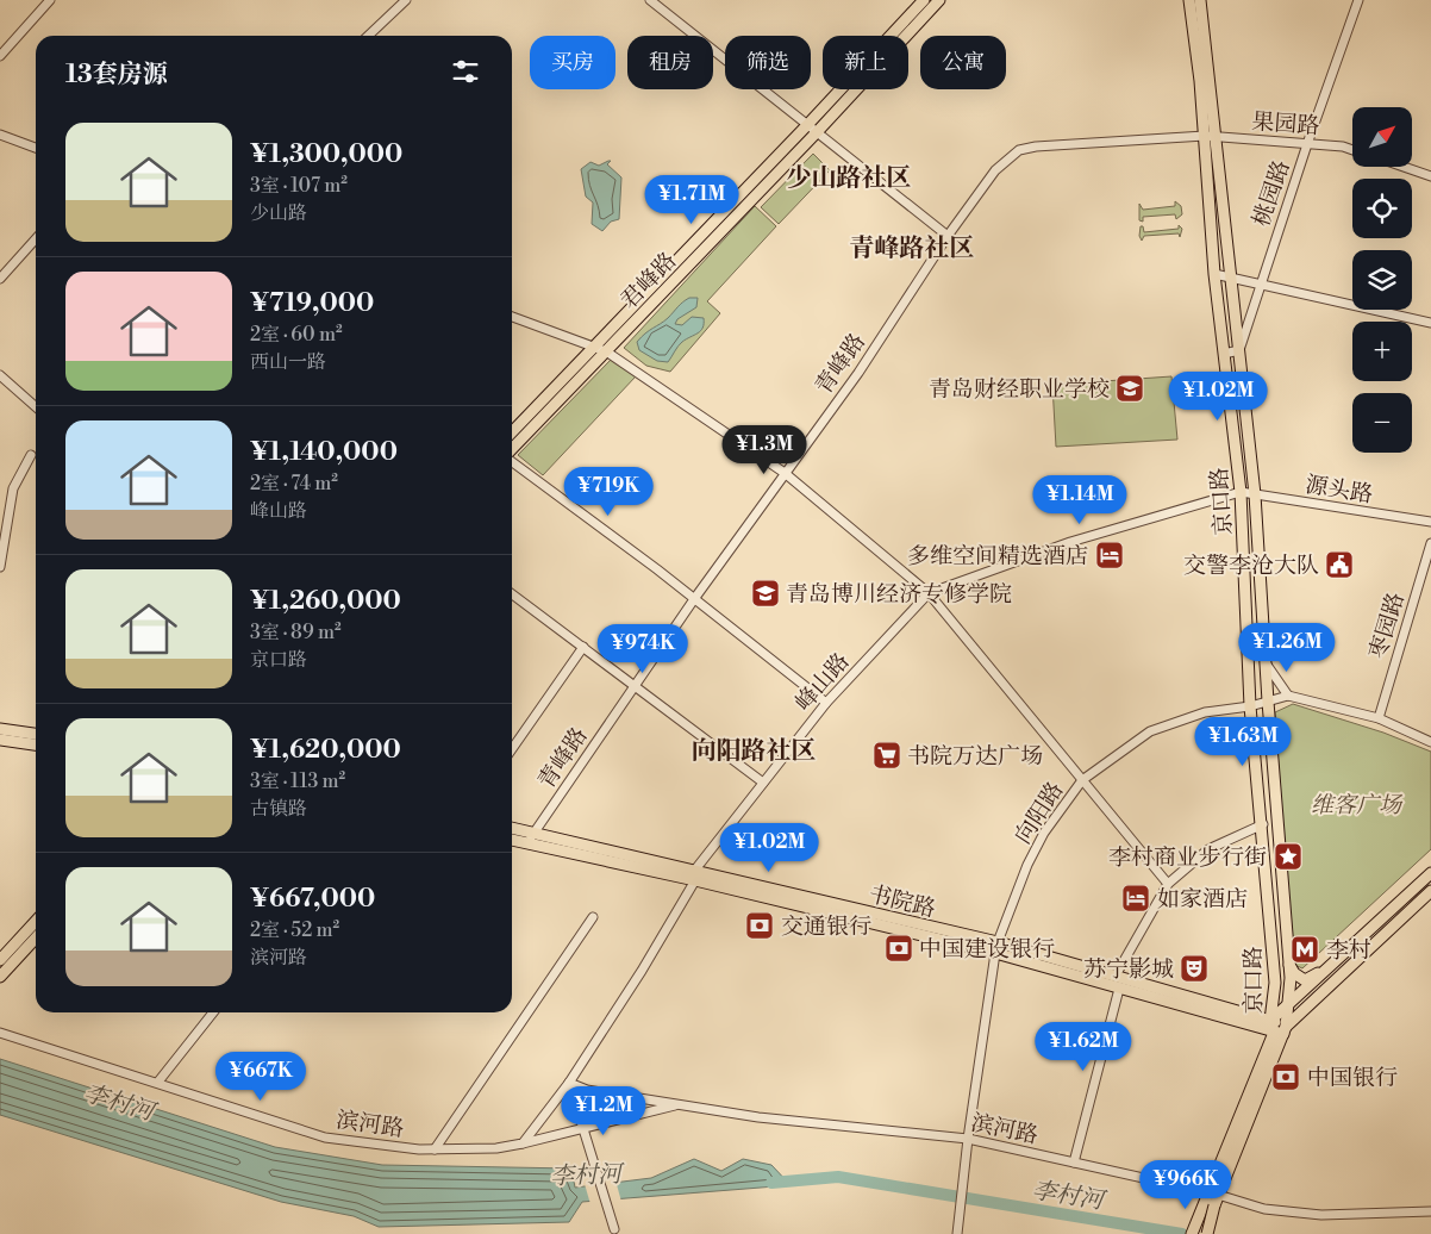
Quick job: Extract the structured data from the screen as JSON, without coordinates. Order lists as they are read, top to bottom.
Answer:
{
  "streets": {
    "main road": ["君峰路", "京口路", "书院路"],
    "street": [
      "果园路",
      "桃园路",
      "青峰路",
      "源头路",
      "枣园路",
      "峰山路",
      "向阳路",
      "滨河路"
    ]
  },
  "crossings": [
    ["果园路", "桃园路"],
    ["果园路", "青峰路"],
    ["果园路", "京口路"],
    ["桃园路", "京口路"],
    ["青峰路", "京口路"],
    ["青峰路", "书院路"],
    ["源头路", "京口路"],
    ["源头路", "峰山路"],
    ["京口路", "峰山路"],
    ["京口路", "向阳路"],
    ["京口路", "书院路"],
    ["京口路", "滨河路"],
    ["峰山路", "书院路"],
    ["峰山路", "滨河路"],
    ["向阳路", "书院路"],
    ["向阳路", "滨河路"]
  ],
  "districts": ["少山路社区", "青峰路社区", "向阳路社区"],
  "water": ["李村河"],
  "parks": ["维客广场"],
  "places": {
    "school or university": ["青岛财经职业学校", "青岛博川经济专修学院"],
    "hotel": ["多维空间精选酒店", "如家酒店"],
    "public building": ["交警李沧大队"],
    "supermarket": ["书院万达广场"],
    "place": ["李村商业步行街"],
    "bank": ["交通银行", "中国建设银行", "中国银行"],
    "metro station": ["李村"],
    "theatre": ["苏宁影城"]
  },
  "north": "top right",
  "page": {
    "chip": [
      "买房",
      "租房",
      "筛选",
      "新上",
      "公寓"
    ],
    "heading": "13套房源",
    "map_buttons": ["+", "−"],
    "list": [
      {
        "name": "¥1,300,000",
        "note": "3室 · 107 m² · 少山路"
      },
      {
        "name": "¥719,000",
        "note": "2室 · 60 m² · 西山一路"
      },
      {
        "name": "¥1,140,000",
        "note": "2室 · 74 m² · 峰山路"
      },
      {
        "name": "¥1,260,000",
        "note": "3室 · 89 m² · 京口路"
      },
      {
        "name": "¥1,620,000",
        "note": "3室 · 113 m² · 古镇路"
      },
      {
        "name": "¥667,000",
        "note": "2室 · 52 m² · 滨河路"
      }
    ],
    "price": [
      "¥1.71M",
      "¥1.02M",
      "¥1.3M",
      "¥719K",
      "¥1.14M",
      "¥1.26M",
      "¥974K",
      "¥1.63M",
      "¥1.02M",
      "¥1.62M",
      "¥667K",
      "¥1.2M",
      "¥966K"
    ]
  }
}
